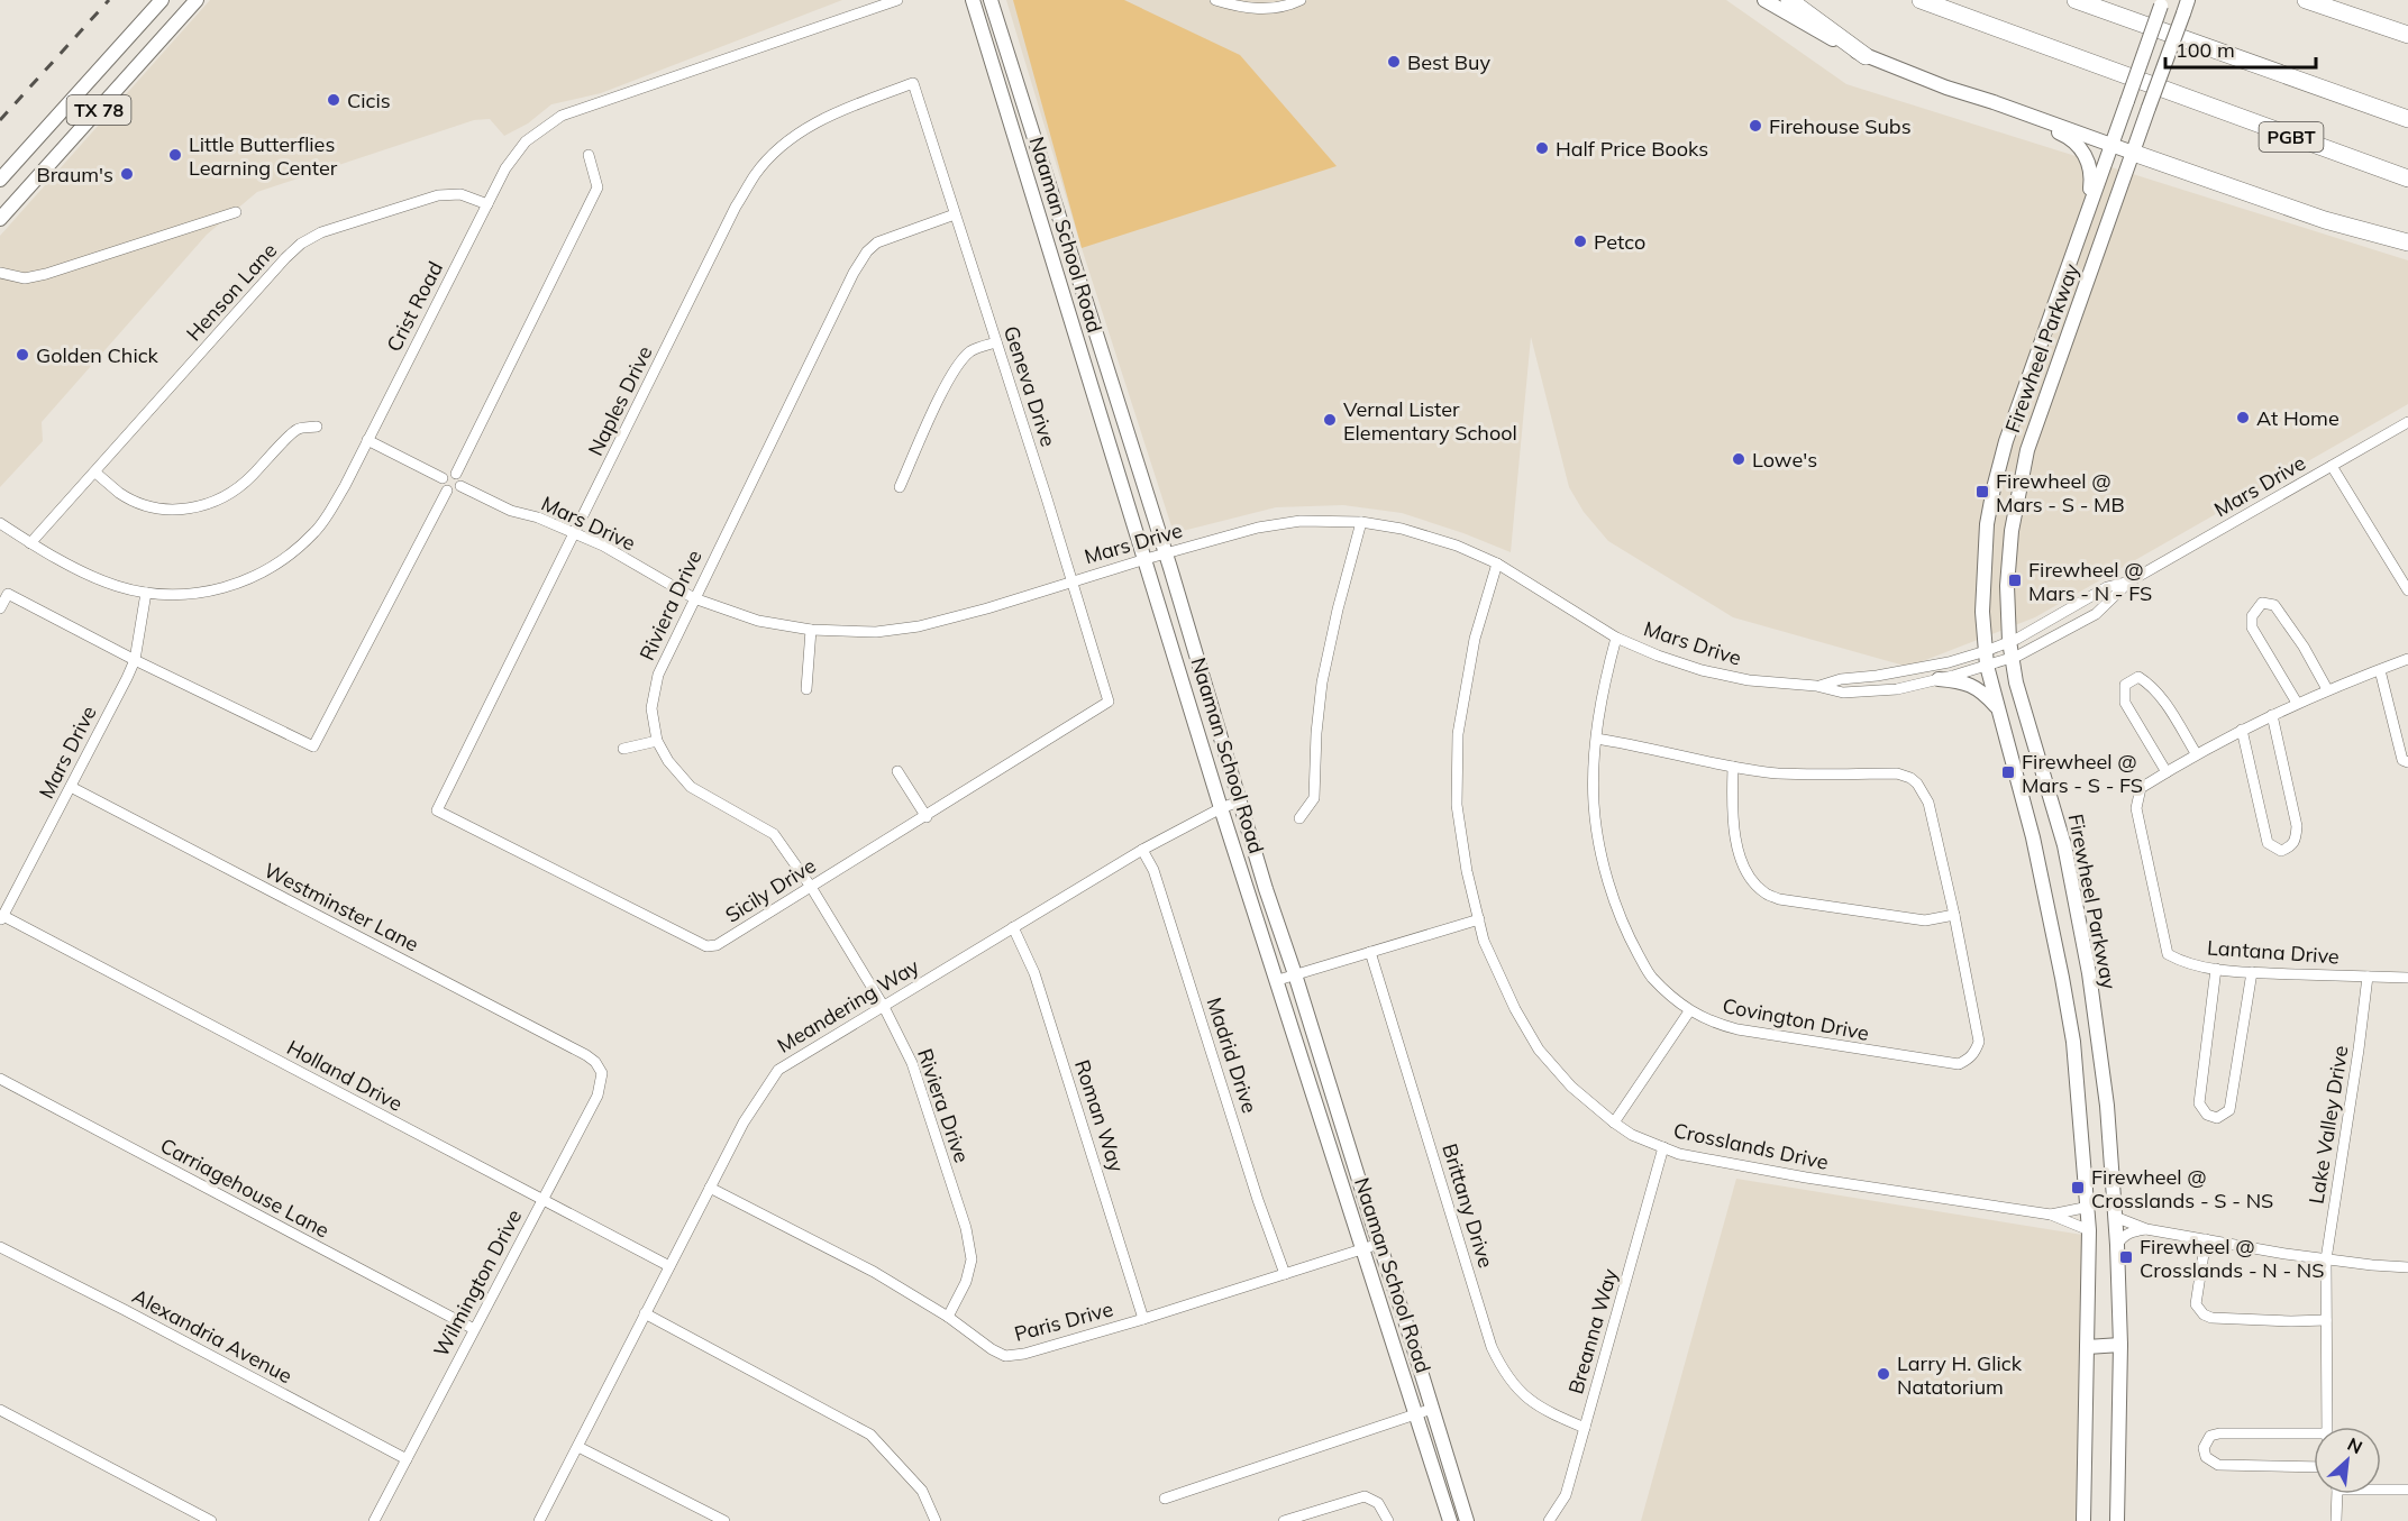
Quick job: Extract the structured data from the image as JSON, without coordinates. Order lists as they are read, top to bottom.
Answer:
{
  "streets": {
    "highway": ["PGBT"],
    "main road": ["TX 78", "Naaman School Road", "Firewheel Parkway"],
    "street": [
      "Henson Lane",
      "Crist Road",
      "Geneva Drive",
      "Naples Drive",
      "Mars Drive",
      "Riviera Drive",
      "Sicily Drive",
      "Westminster Lane",
      "Lantana Drive",
      "Meandering Way",
      "Covington Drive",
      "Madrid Drive",
      "Holland Drive",
      "Roman Way",
      "Lake Valley Drive",
      "Crosslands Drive",
      "Carriagehouse Lane",
      "Brittany Drive",
      "Wilmington Drive",
      "Paris Drive",
      "Breanna Way",
      "Alexandria Avenue"
    ]
  },
  "crossings": [
    ["Naaman School Road", "Mars Drive"],
    ["Naaman School Road", "Meandering Way"],
    ["Naaman School Road", "Paris Drive"],
    ["Henson Lane", "Crist Road"],
    ["Crist Road", "Mars Drive"],
    ["Firewheel Parkway", "Mars Drive"],
    ["Firewheel Parkway", "Crosslands Drive"],
    ["Geneva Drive", "Naples Drive"],
    ["Geneva Drive", "Mars Drive"],
    ["Geneva Drive", "Riviera Drive"],
    ["Geneva Drive", "Sicily Drive"],
    ["Naples Drive", "Mars Drive"],
    ["Naples Drive", "Sicily Drive"],
    ["Mars Drive", "Riviera Drive"],
    ["Mars Drive", "Westminster Lane"],
    ["Mars Drive", "Covington Drive"],
    ["Mars Drive", "Holland Drive"],
    ["Mars Drive", "Crosslands Drive"],
    ["Riviera Drive", "Sicily Drive"],
    ["Riviera Drive", "Meandering Way"],
    ["Riviera Drive", "Paris Drive"],
    ["Westminster Lane", "Wilmington Drive"],
    ["Lantana Drive", "Lake Valley Drive"],
    ["Meandering Way", "Madrid Drive"],
    ["Meandering Way", "Holland Drive"],
    ["Meandering Way", "Roman Way"],
    ["Meandering Way", "Paris Drive"],
    ["Madrid Drive", "Paris Drive"],
    ["Holland Drive", "Wilmington Drive"],
    ["Roman Way", "Paris Drive"],
    ["Crosslands Drive", "Breanna Way"],
    ["Carriagehouse Lane", "Wilmington Drive"],
    ["Brittany Drive", "Breanna Way"],
    ["Wilmington Drive", "Alexandria Avenue"]
  ],
  "places": {
    "other": [
      "Best Buy",
      "Cicis",
      "Firehouse Subs",
      "Half Price Books",
      "Little Butterflies Learning Center",
      "Braum's",
      "Petco",
      "Golden Chick",
      "At Home",
      "Vernal Lister Elementary School",
      "Lowe's",
      "Larry H. Glick Natatorium"
    ],
    "transit": [
      "Firewheel @ Mars - S - MB",
      "Firewheel @ Mars - N - FS",
      "Firewheel @ Mars - S - FS",
      "Firewheel @ Crosslands - S - NS",
      "Firewheel @ Crosslands - N - NS"
    ]
  },
  "scale_bar": "100 m",
  "north": "top right"
}
